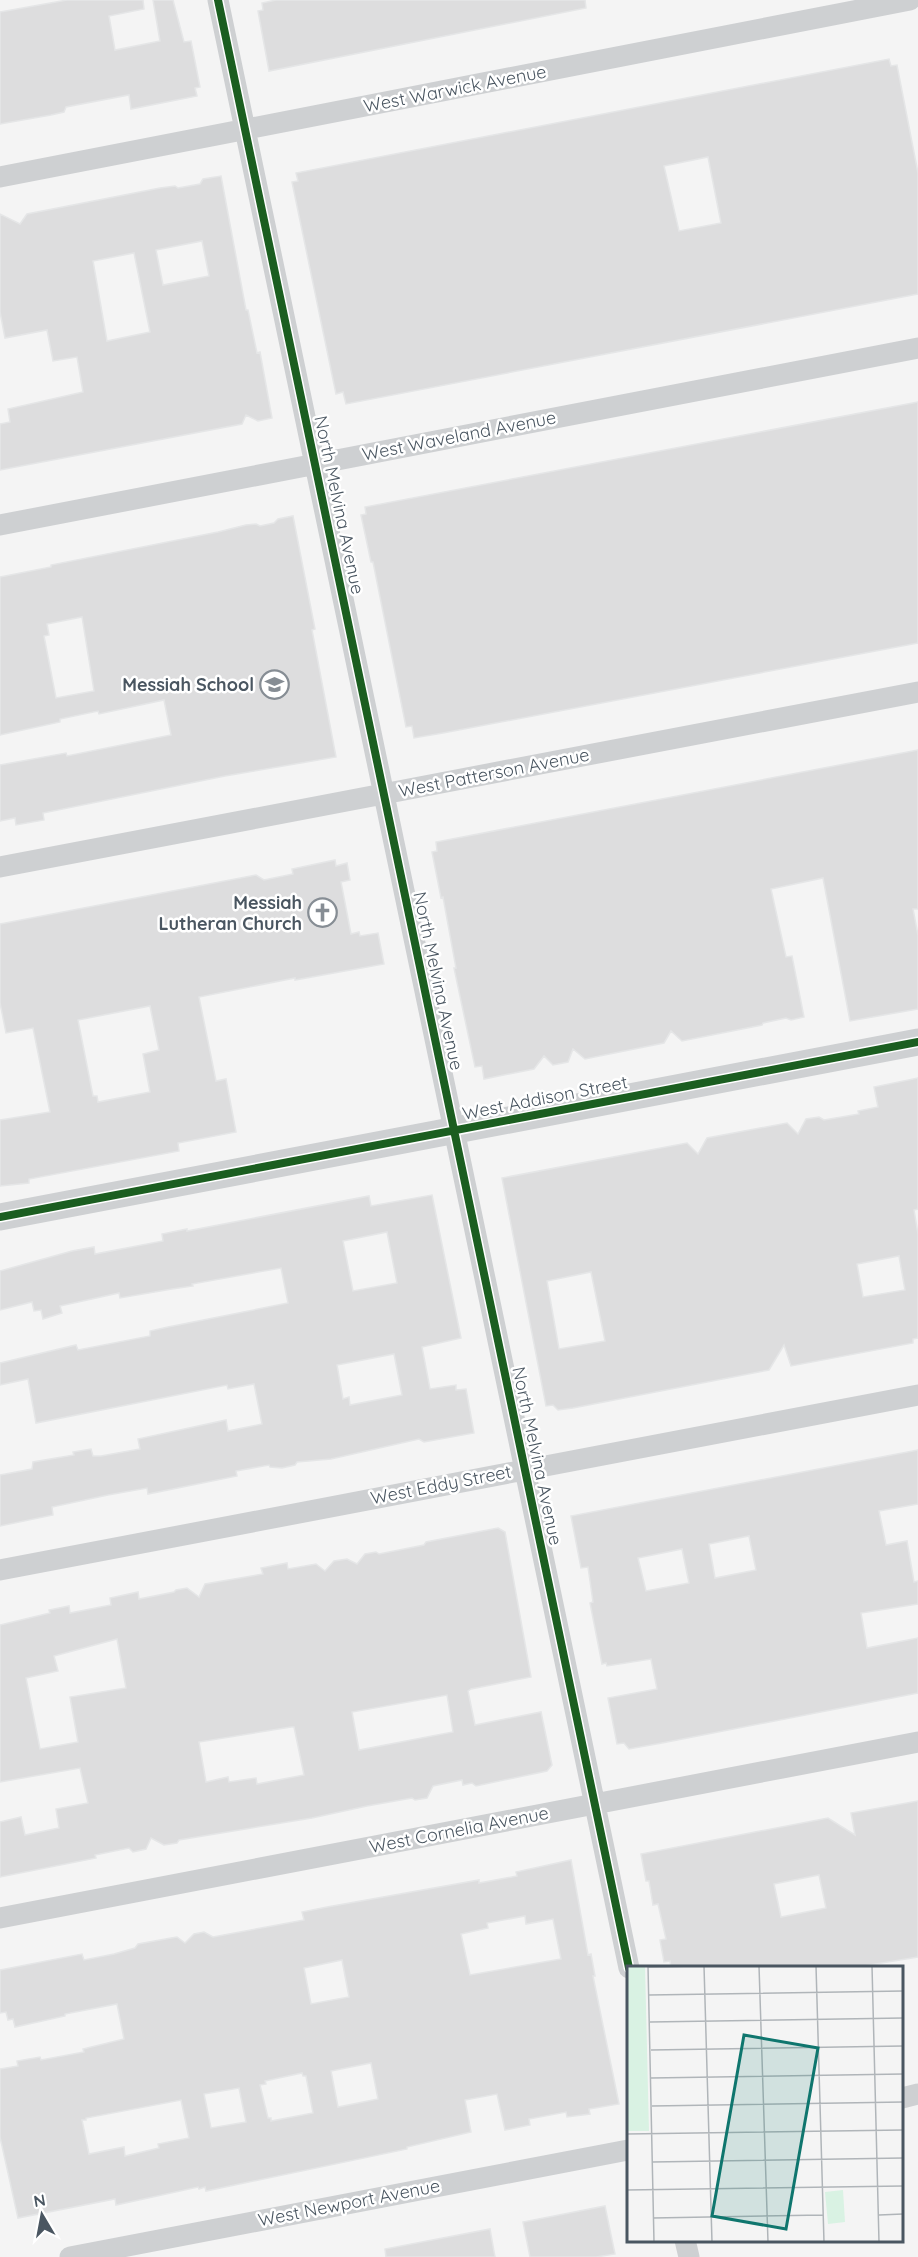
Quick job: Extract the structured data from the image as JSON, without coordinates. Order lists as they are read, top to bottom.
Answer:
{
  "streets": {
    "street": [
      "West Warwick Avenue",
      "West Waveland Avenue",
      "North Melvina Avenue",
      "West Patterson Avenue",
      "West Addison Street",
      "West Eddy Street",
      "West Cornelia Avenue",
      "West Newport Avenue"
    ]
  },
  "crossings": [
    ["West Warwick Avenue", "North Melvina Avenue"],
    ["West Waveland Avenue", "North Melvina Avenue"],
    ["North Melvina Avenue", "West Patterson Avenue"],
    ["North Melvina Avenue", "West Addison Street"],
    ["North Melvina Avenue", "West Eddy Street"],
    ["North Melvina Avenue", "West Cornelia Avenue"]
  ],
  "places": {
    "school or university": ["Messiah School"],
    "church": ["Messiah Lutheran Church"]
  },
  "north": "top"
}
